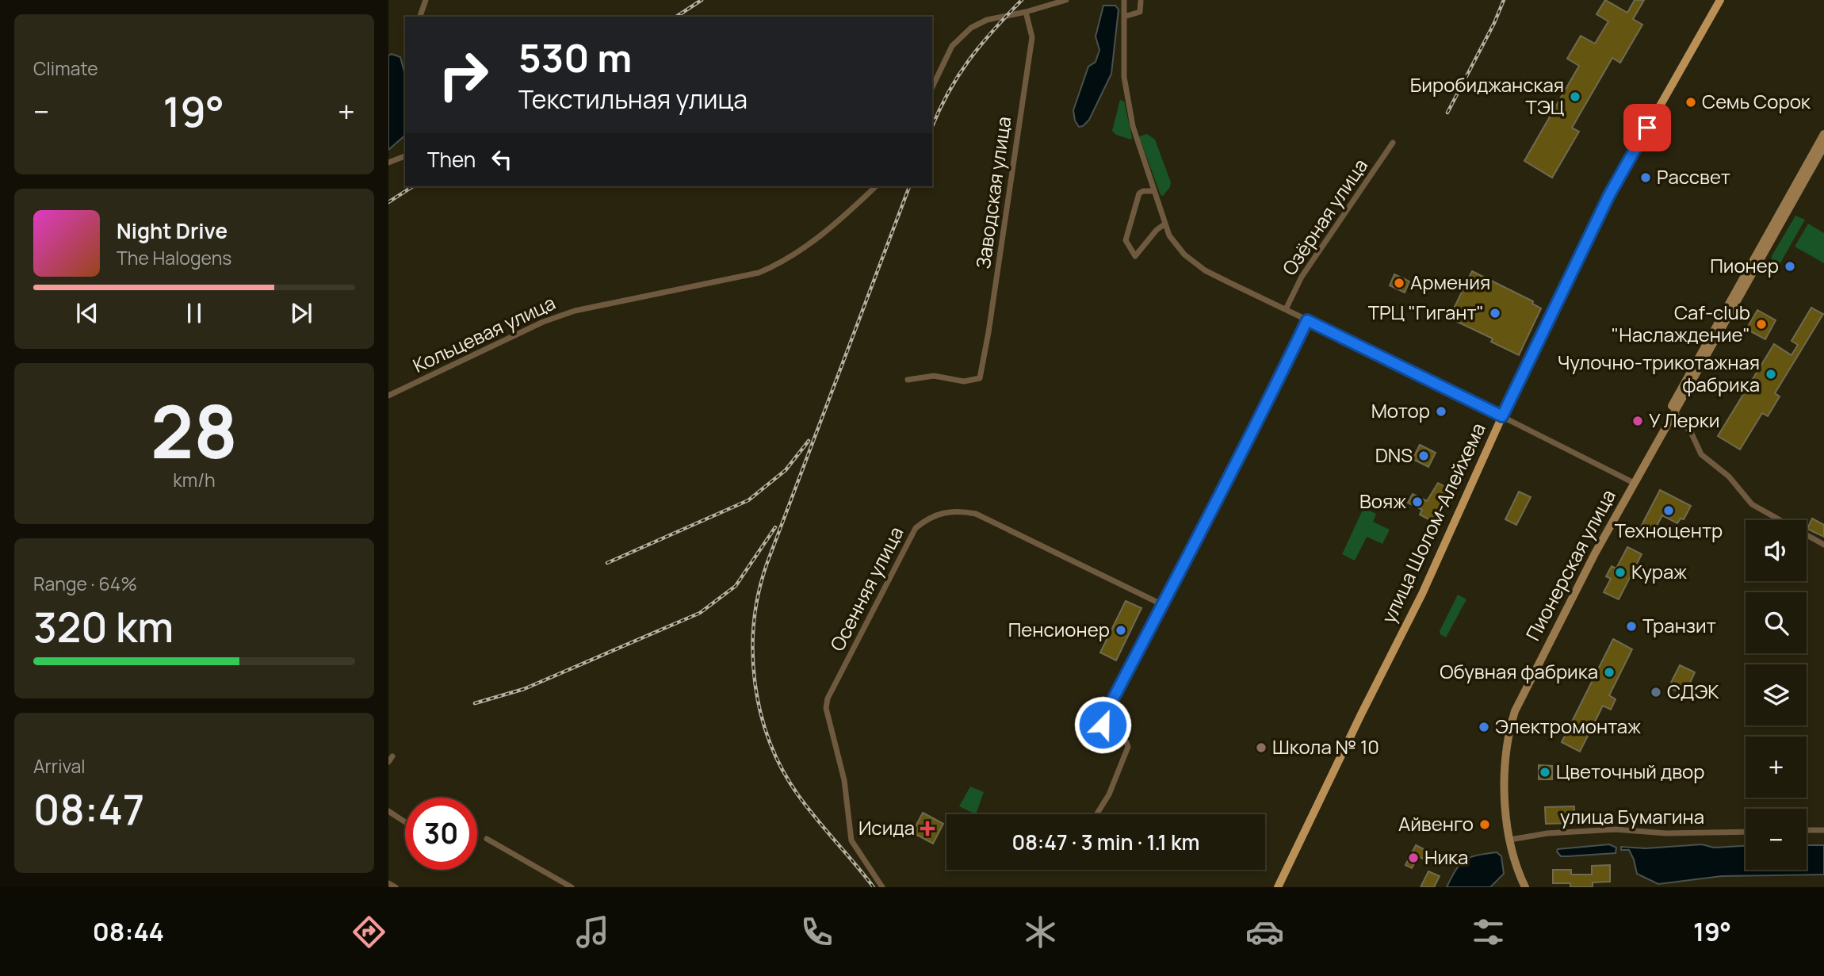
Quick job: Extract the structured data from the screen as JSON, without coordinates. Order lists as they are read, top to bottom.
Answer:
{
  "streets": {
    "main road": ["улица Шолом-Алейхема", "Пионерская улица"],
    "street": [
      "Заводская улица",
      "Озёрная улица",
      "Кольцевая улица",
      "Осенняя улица",
      "улица Бумагина"
    ]
  },
  "crossings": [
    ["Пионерская улица", "улица Бумагина"]
  ],
  "places": {
    "other": [
      "Биробиджанская ТЭЦ",
      "Семь Сорок",
      "Рассвет",
      "Пионер",
      "Армения",
      "ТРЦ \"Гигант\"",
      "Caf-club \"Наслаждение\"",
      "Чулочно-трикотажная фабрика",
      "Мотор",
      "У Лерки",
      "DNS",
      "Вояж",
      "Техноцентр",
      "Кураж",
      "Транзит",
      "Пенсионер",
      "Обувная фабрика",
      "СДЭК",
      "Электромонтаж",
      "Школа № 10",
      "Цветочный двор",
      "Айвенго",
      "Ника"
    ],
    "health": ["Исида"]
  },
  "page": {
    "tile": [
      "Climate",
      ["28", "km/h"],
      ["Range · 64%", "320 km"],
      ["Arrival", "08:47"]
    ],
    "turn": ["530 m", "Текстильная улица"],
    "heat": ["−", "19°", "+"],
    "then": "Then",
    "song": ["Night Drive", "The Halogens"],
    "map_buttons": ["+", "−"],
    "limit": "30",
    "trip": "08:47 · 3 min · 1.1 km",
    "tabs": ["08:44", "19°"]
  }
}
